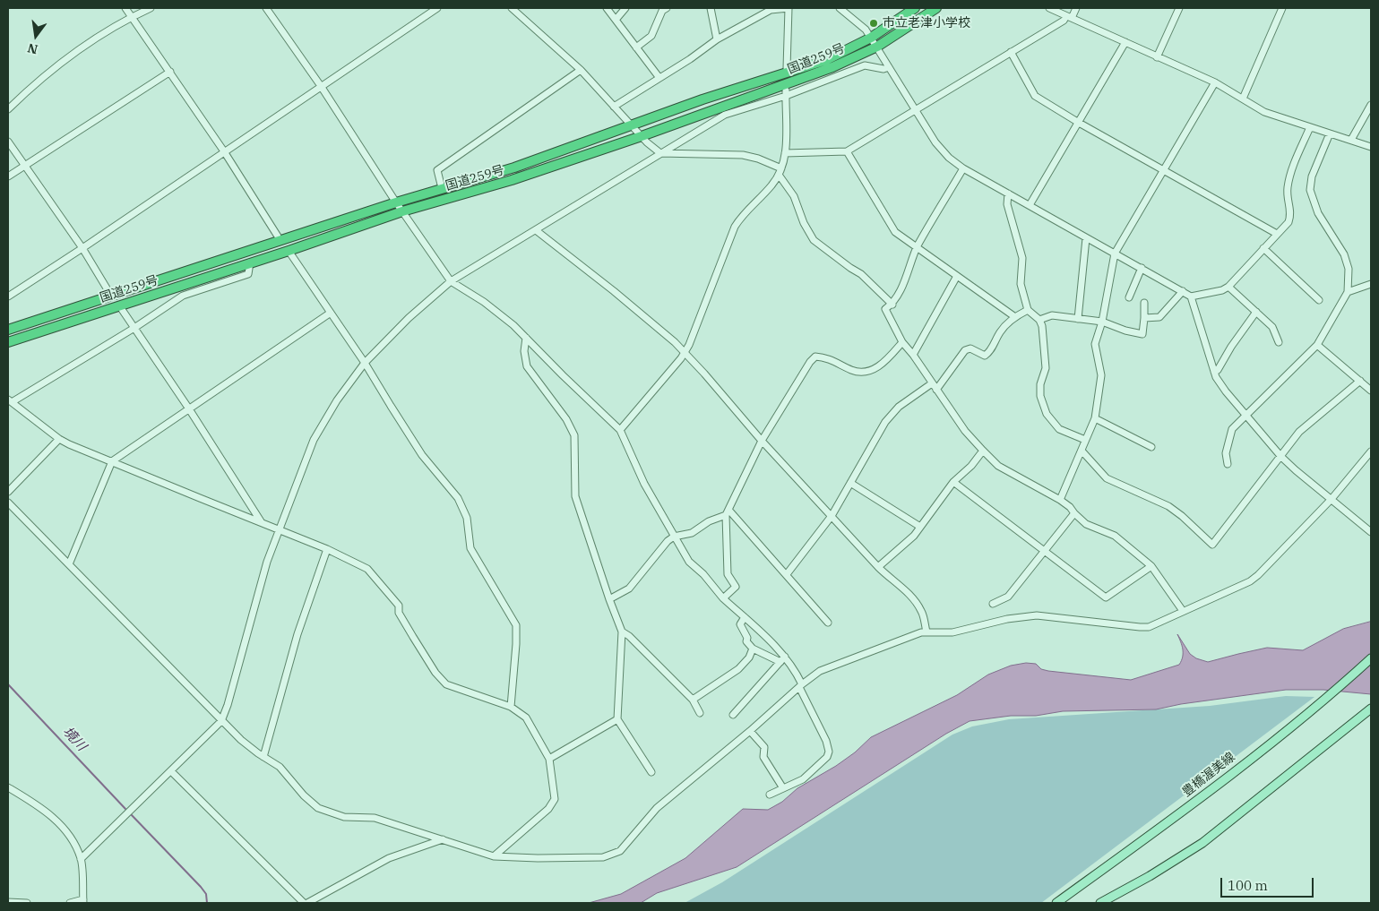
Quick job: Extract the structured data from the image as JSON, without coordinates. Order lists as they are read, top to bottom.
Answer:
{
  "streets": {
    "highway": ["国道259号"],
    "main road": ["豊橋渥美線"]
  },
  "water": ["境川"],
  "places": ["市立老津小学校"],
  "scale_bar": "100 m",
  "north": "bottom"
}
